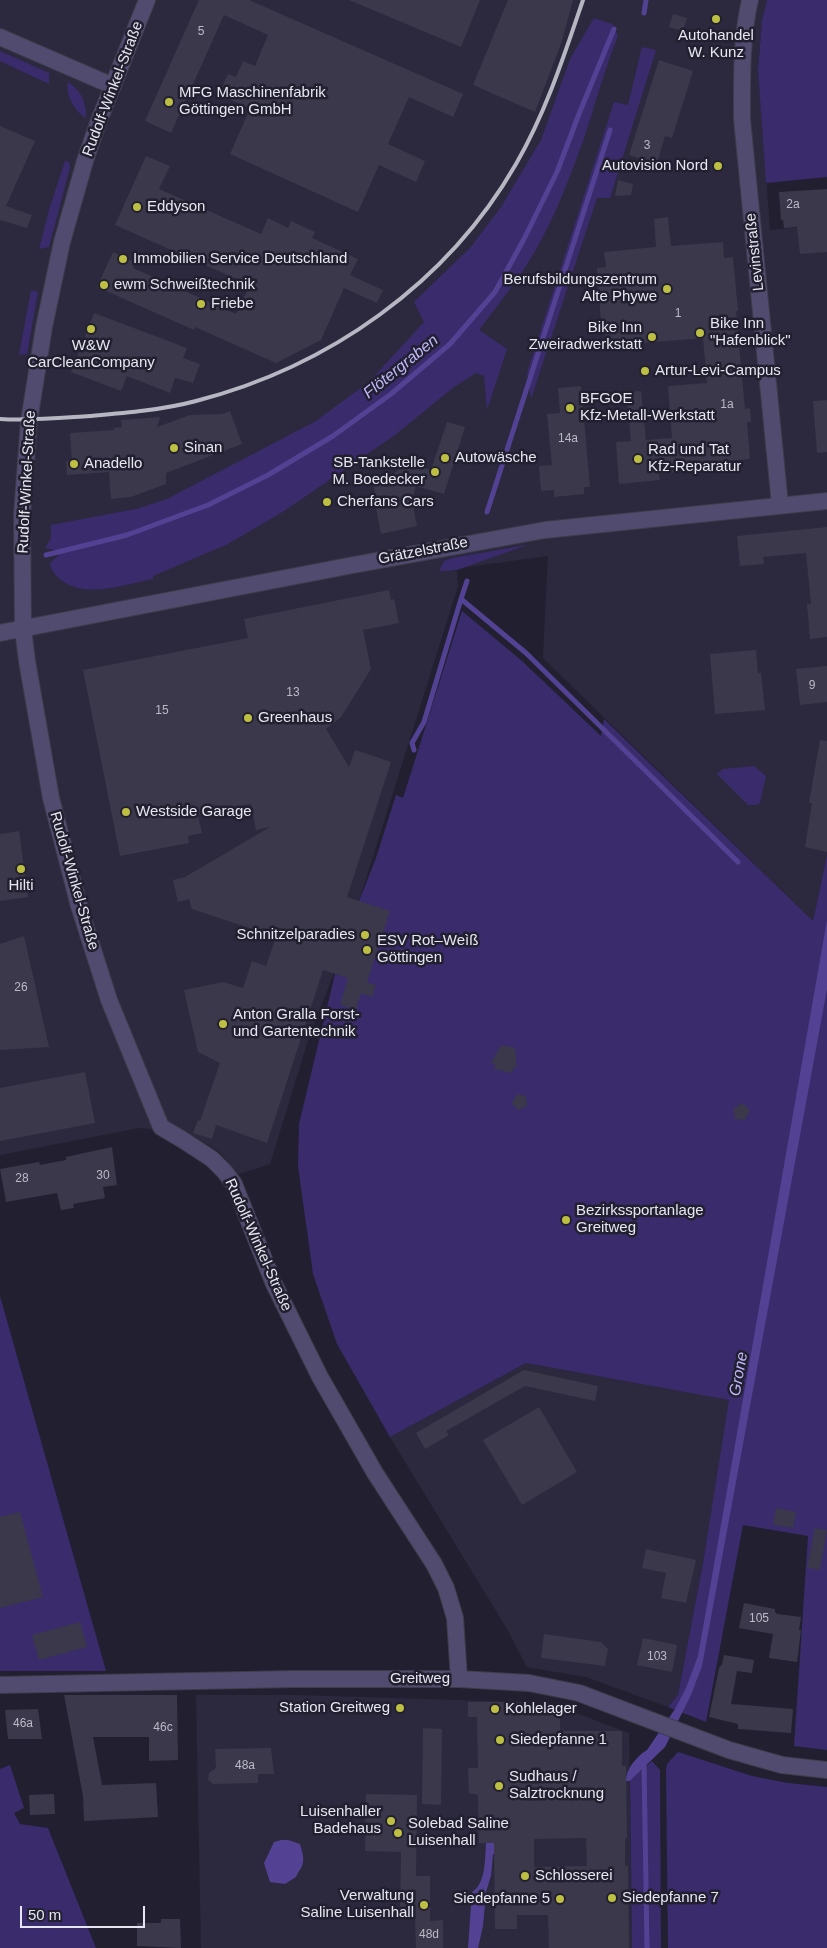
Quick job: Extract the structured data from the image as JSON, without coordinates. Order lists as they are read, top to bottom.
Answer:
{
  "streets": {
    "street": [
      "Rudolf-Winkel-Straße",
      "Levinstraße",
      "Grätzelstraße",
      "Greitweg"
    ]
  },
  "crossings": [
    ["Rudolf-Winkel-Straße", "Grätzelstraße"],
    ["Rudolf-Winkel-Straße", "Greitweg"],
    ["Levinstraße", "Grätzelstraße"]
  ],
  "water": ["Flötergraben", "Grone"],
  "places": [
    "Autohandel W. Kunz",
    "MFG Maschinenfabrik Göttingen GmbH",
    "Autovision Nord",
    "Eddyson",
    "Immobilien Service Deutschland",
    "ewm Schweißtechnik",
    "Berufsbildungszentrum Alte Phywe",
    "Friebe",
    "W&W CarCleanCompany",
    "Bike Inn \"Hafenblick\"",
    "Bike Inn Zweiradwerkstatt",
    "Artur-Levi-Campus",
    "BFGOE Kfz-Metall-Werkstatt",
    "Sinan",
    "Autowäsche",
    "Rad und Tat Kfz-Reparatur",
    "Anadello",
    "SB-Tankstelle M. Boedecker",
    "Cherfans Cars",
    "Greenhaus",
    "Westside Garage",
    "Hilti",
    "Schnitzelparadies",
    "ESV Rot–Weìß Göttingen",
    "Anton Gralla Forst- und Gartentechnik",
    "Bezirkssportanlage Greitweg",
    "Station Greitweg",
    "Kohlelager",
    "Siedepfanne 1",
    "Sudhaus / Salztrocknung",
    "Luisenhaller Badehaus",
    "Solebad Saline Luisenhall",
    "Schlosserei",
    "Siedepfanne 7",
    "Siedepfanne 5",
    "Verwaltung Saline Luisenhall"
  ],
  "house_numbers": [
    "5",
    "3",
    "2a",
    "1",
    "1a",
    "14a",
    "9",
    "13",
    "15",
    "26",
    "30",
    "28",
    "105",
    "103",
    "46a",
    "46c",
    "48a",
    "48d"
  ],
  "scale_bar": "50 m"
}
